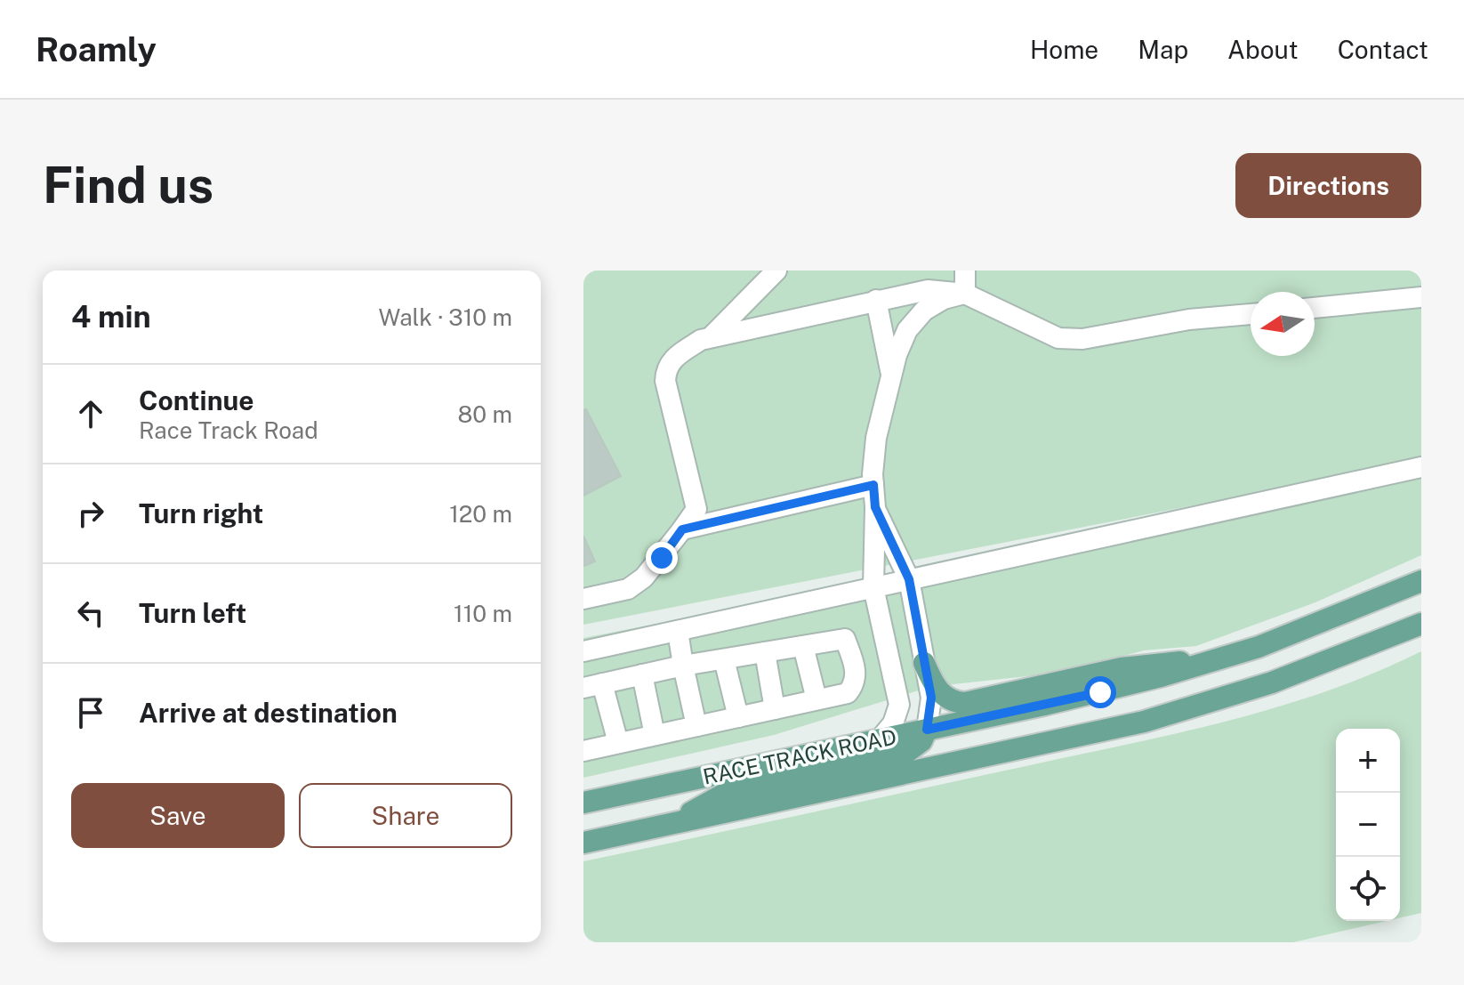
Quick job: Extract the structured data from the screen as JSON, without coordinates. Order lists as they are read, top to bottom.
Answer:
{
  "streets": {
    "main road": ["RACE TRACK ROAD"]
  },
  "north": "left",
  "page": {
    "header": "Roamly",
    "nav": [
      "Home",
      "Map",
      "About",
      "Contact"
    ],
    "buttons": [
      "Directions",
      ["Save", "Share"]
    ],
    "title": "Find us",
    "heading": ["4 min", "Walk · 310 m"],
    "list": [
      ["Continue", "Race Track Road", "80 m"],
      ["Turn right", "120 m"],
      ["Turn left", "110 m"],
      "Arrive at destination"
    ],
    "map_buttons": ["+", "−"]
  }
}
